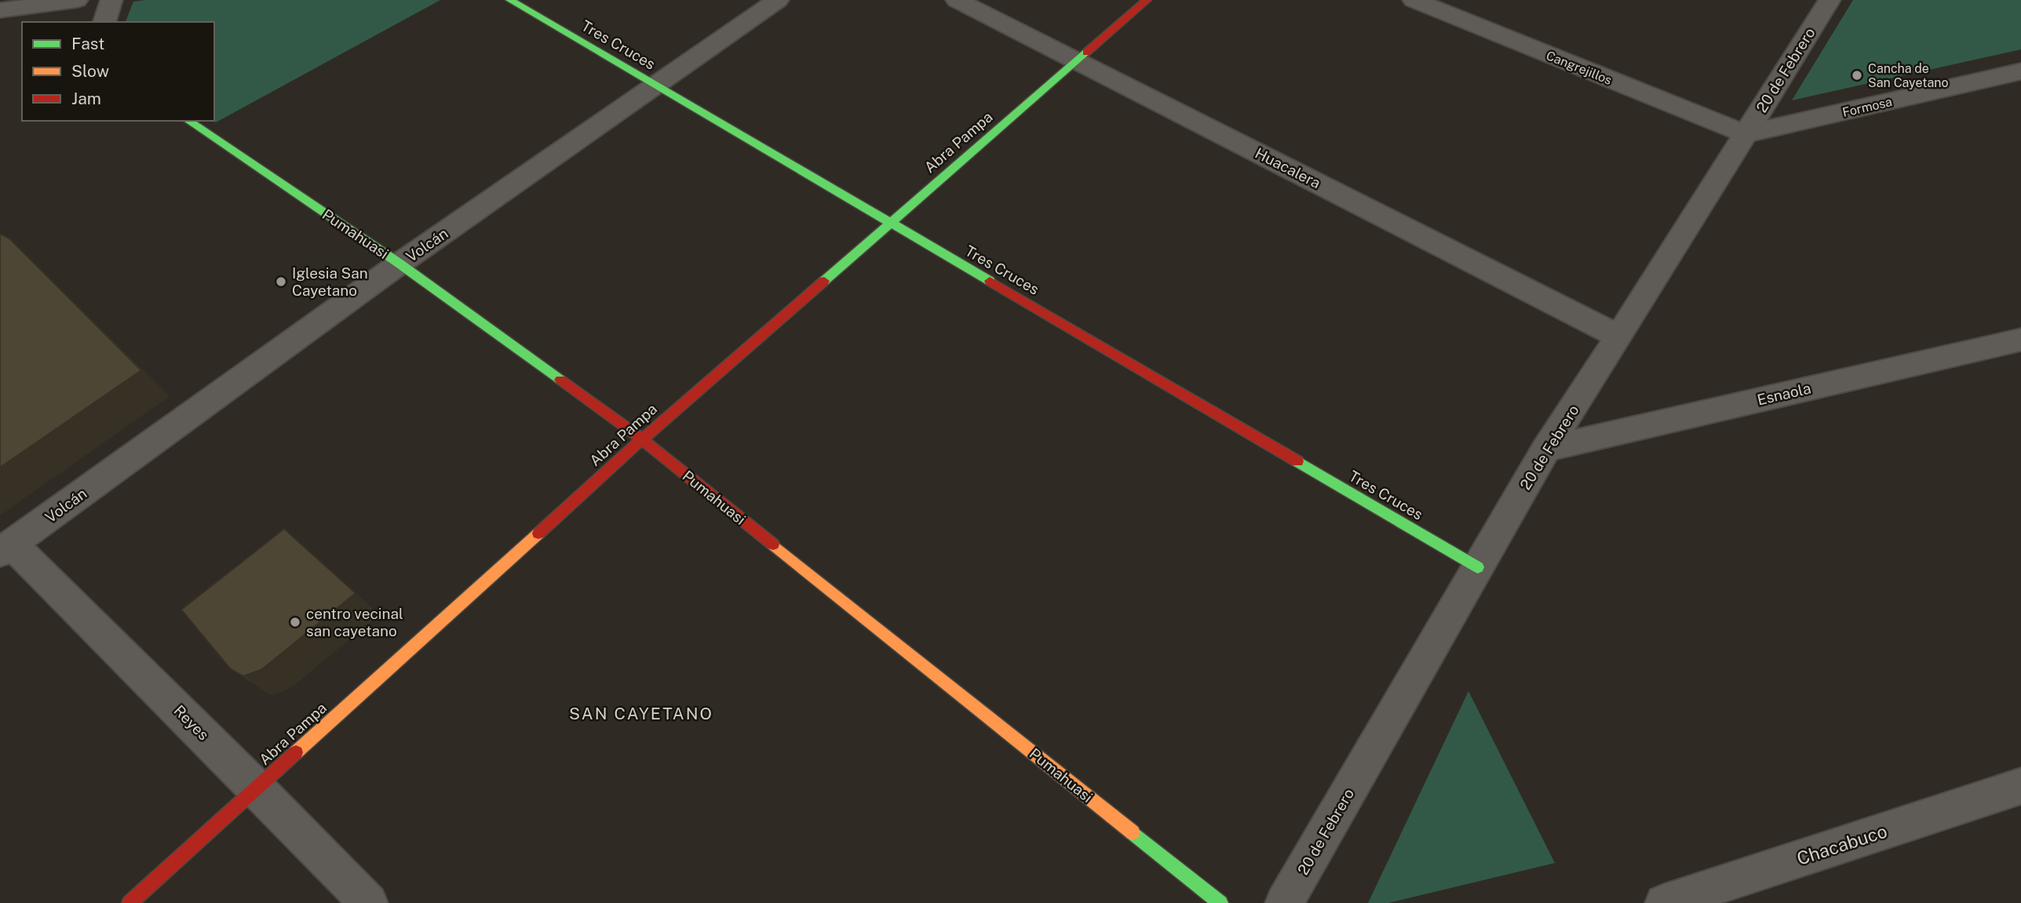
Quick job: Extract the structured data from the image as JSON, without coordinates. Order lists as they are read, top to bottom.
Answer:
{
  "streets": {
    "street": [
      "Tres Cruces",
      "Cangrejillos",
      "20 de Febrero",
      "Formosa",
      "Abra Pampa",
      "Huacalera",
      "Pumahuasi",
      "Volcán",
      "Esnaola",
      "Reyes",
      "Chacabuco"
    ]
  },
  "crossings": [
    ["Tres Cruces", "20 de Febrero"],
    ["Tres Cruces", "Abra Pampa"],
    ["Tres Cruces", "Volcán"],
    ["Cangrejillos", "20 de Febrero"],
    ["Cangrejillos", "Formosa"],
    ["20 de Febrero", "Formosa"],
    ["20 de Febrero", "Huacalera"],
    ["20 de Febrero", "Esnaola"],
    ["Abra Pampa", "Huacalera"],
    ["Abra Pampa", "Pumahuasi"],
    ["Abra Pampa", "Reyes"],
    ["Pumahuasi", "Volcán"],
    ["Volcán", "Reyes"]
  ],
  "districts": ["SAN CAYETANO"],
  "places": ["Cancha de San Cayetano", "Iglesia San Cayetano", "centro vecinal san cayetano"],
  "legend": ["Fast", "Slow", "Jam"]
}
